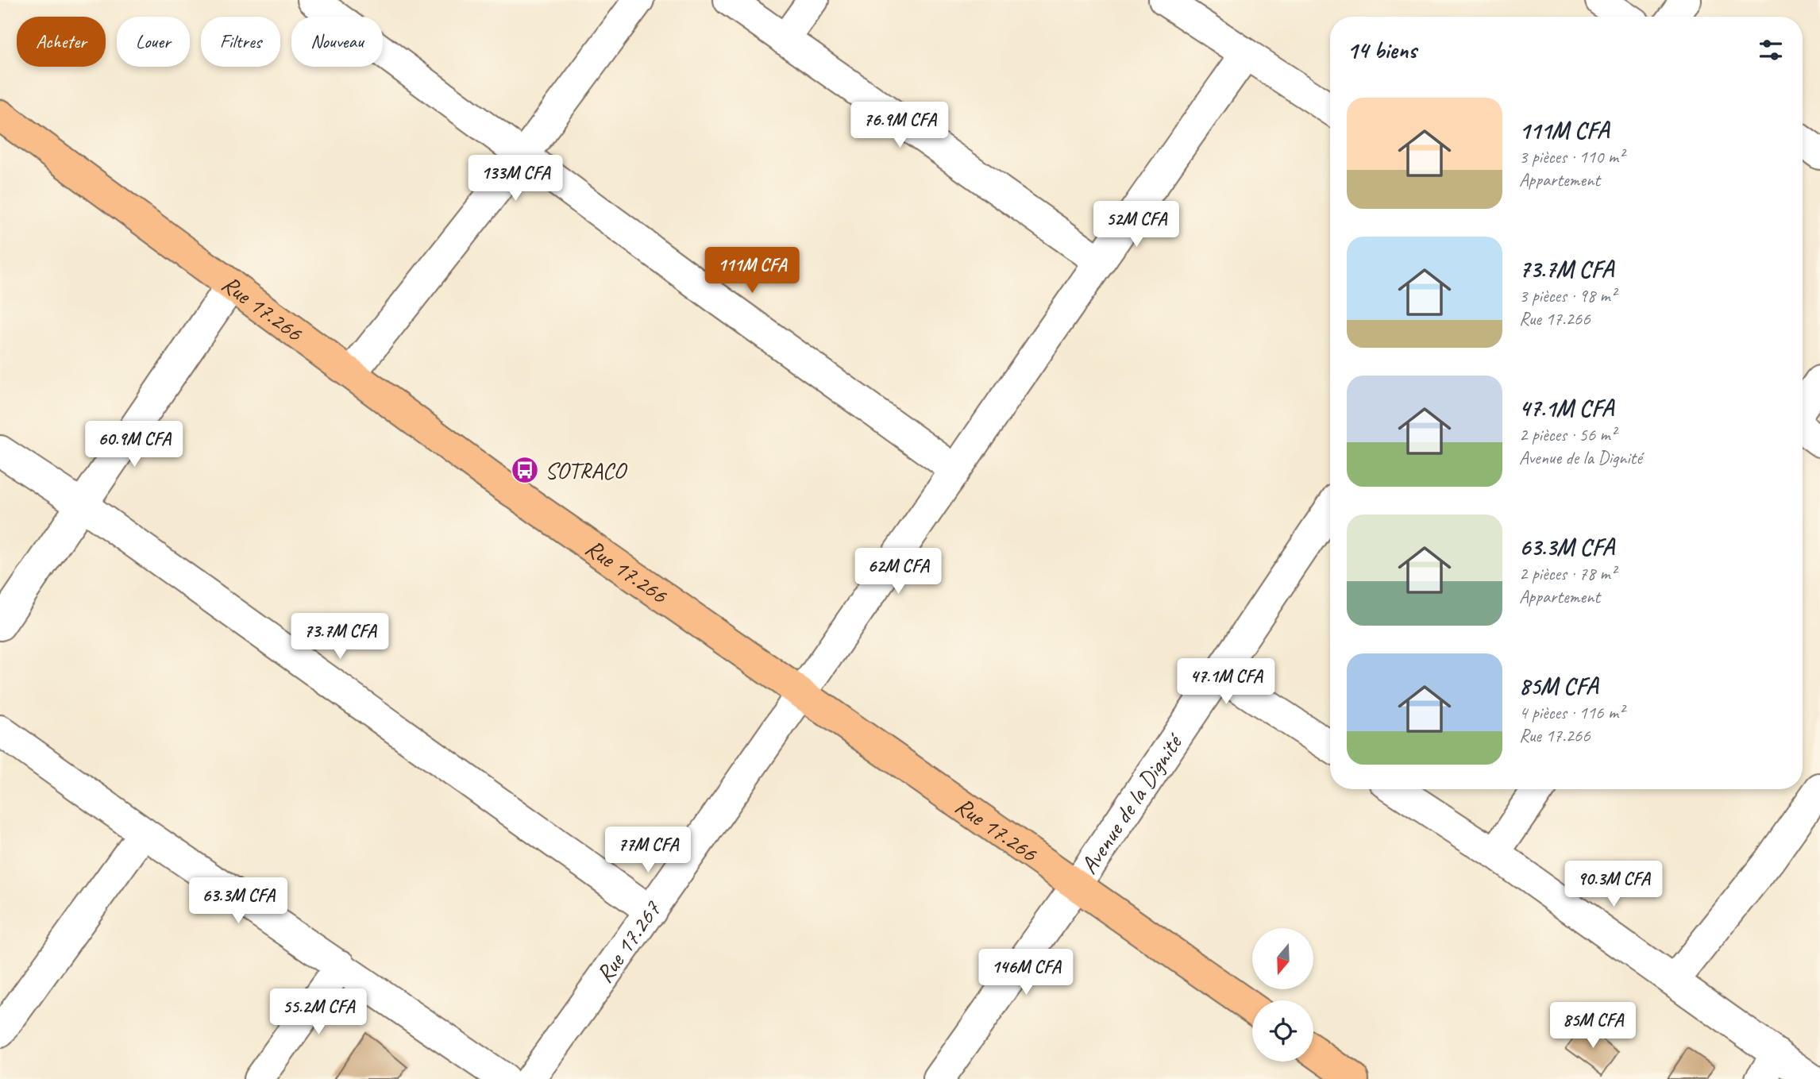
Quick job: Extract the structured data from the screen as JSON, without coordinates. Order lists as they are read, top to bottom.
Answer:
{
  "streets": {
    "main road": ["Rue 17.266"],
    "street": ["Avenue de la Dignité", "Rue 17.267"]
  },
  "crossings": [
    ["Rue 17.266", "Avenue de la Dignité"],
    ["Rue 17.266", "Rue 17.267"]
  ],
  "places": {
    "bus stop": ["SOTRACO"]
  },
  "north": "bottom",
  "page": {
    "chip": [
      "Acheter",
      "Louer",
      "Filtres",
      "Nouveau"
    ],
    "heading": "14 biens",
    "list": [
      {
        "name": "111M CFA",
        "note": "3 pièces · 110 m² · Appartement"
      },
      {
        "name": "73.7M CFA",
        "note": "3 pièces · 98 m² · Rue 17.266"
      },
      {
        "name": "47.1M CFA",
        "note": "2 pièces · 56 m² · Avenue de la Dignité"
      },
      {
        "name": "63.3M CFA",
        "note": "2 pièces · 78 m² · Appartement"
      },
      {
        "name": "85M CFA",
        "note": "4 pièces · 116 m² · Rue 17.266"
      }
    ],
    "price": [
      "76.9M CFA",
      "133M CFA",
      "52M CFA",
      "111M CFA",
      "60.9M CFA",
      "62M CFA",
      "73.7M CFA",
      "47.1M CFA",
      "77M CFA",
      "90.3M CFA",
      "63.3M CFA",
      "146M CFA",
      "55.2M CFA",
      "85M CFA"
    ]
  }
}
